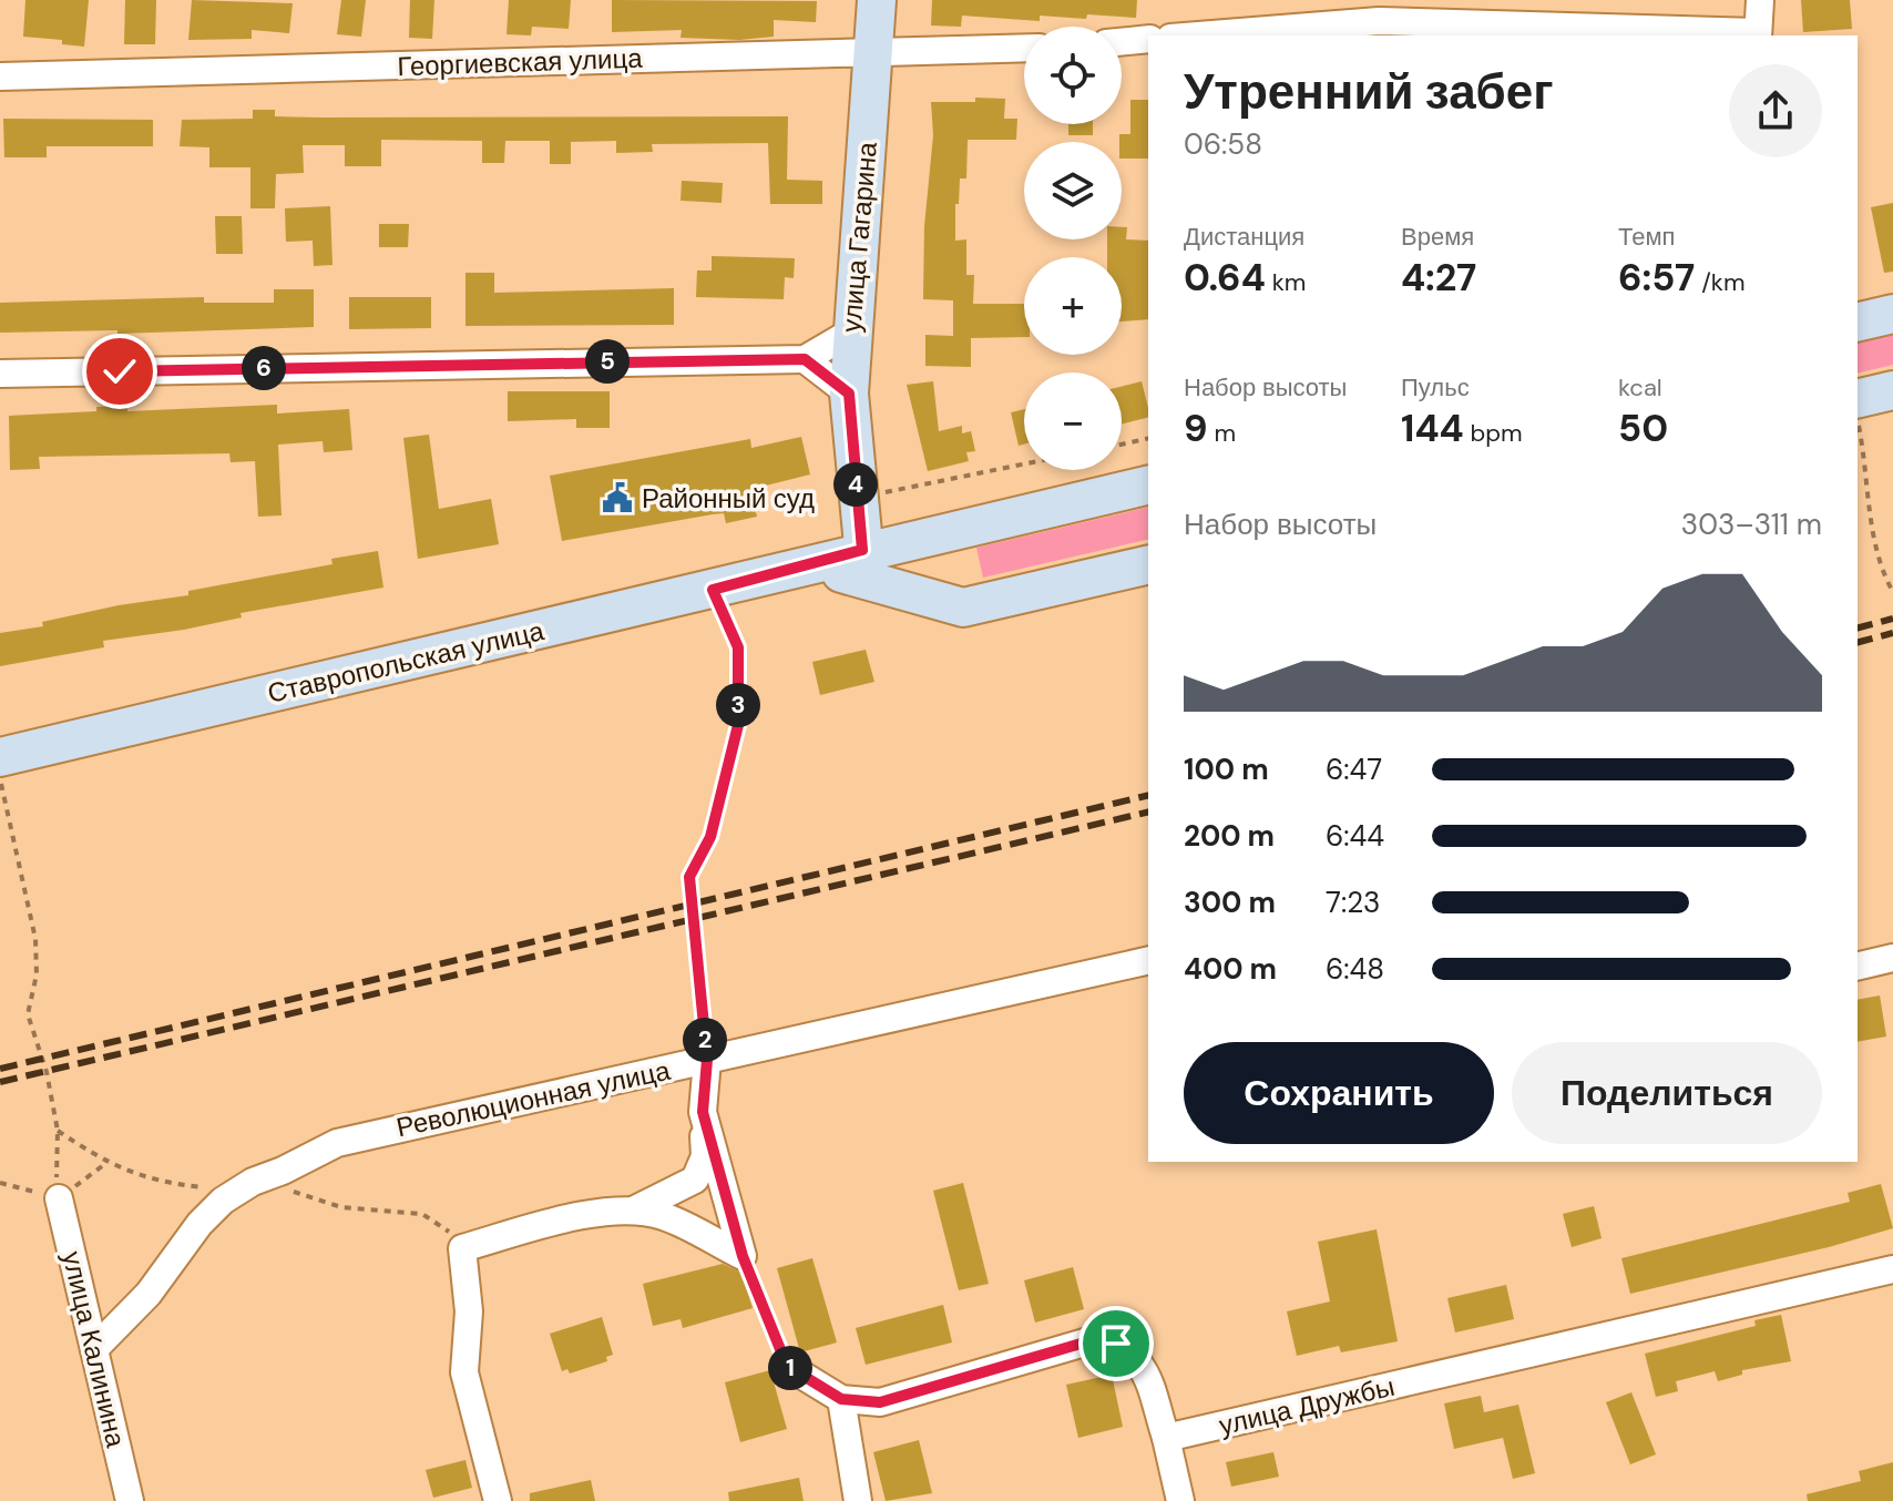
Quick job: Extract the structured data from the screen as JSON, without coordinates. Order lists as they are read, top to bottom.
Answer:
{
  "streets": {
    "main road": ["улица Гагарина", "Ставропольская улица"],
    "street": [
      "Георгиевская улица",
      "Революционная улица",
      "улица Калинина",
      "улица Дружбы"
    ]
  },
  "crossings": [
    ["Георгиевская улица", "улица Гагарина"],
    ["улица Гагарина", "Ставропольская улица"],
    ["Революционная улица", "улица Калинина"]
  ],
  "places": {
    "public building": ["Районный суд"]
  },
  "page": {
    "map_buttons": ["+", "−"],
    "heading": ["Утренний забег", "06:58"],
    "stats": [
      ["Дистанция", "0.64 km"],
      ["Время", "4:27"],
      ["Темп", "6:57 /km"],
      ["Набор высоты", "9 m"],
      ["Пульс", "144 bpm"],
      ["kcal", "50"]
    ],
    "pins": [
      "5",
      "6",
      "4",
      "3",
      "2",
      "1"
    ],
    "chart": ["Набор высоты", "303–311 m"],
    "list": [
      {
        "name": "100 m",
        "note": "6:47"
      },
      {
        "name": "200 m",
        "note": "6:44"
      },
      {
        "name": "300 m",
        "note": "7:23"
      },
      {
        "name": "400 m",
        "note": "6:48"
      }
    ],
    "buttons": ["Сохранить", "Поделиться"]
  }
}
